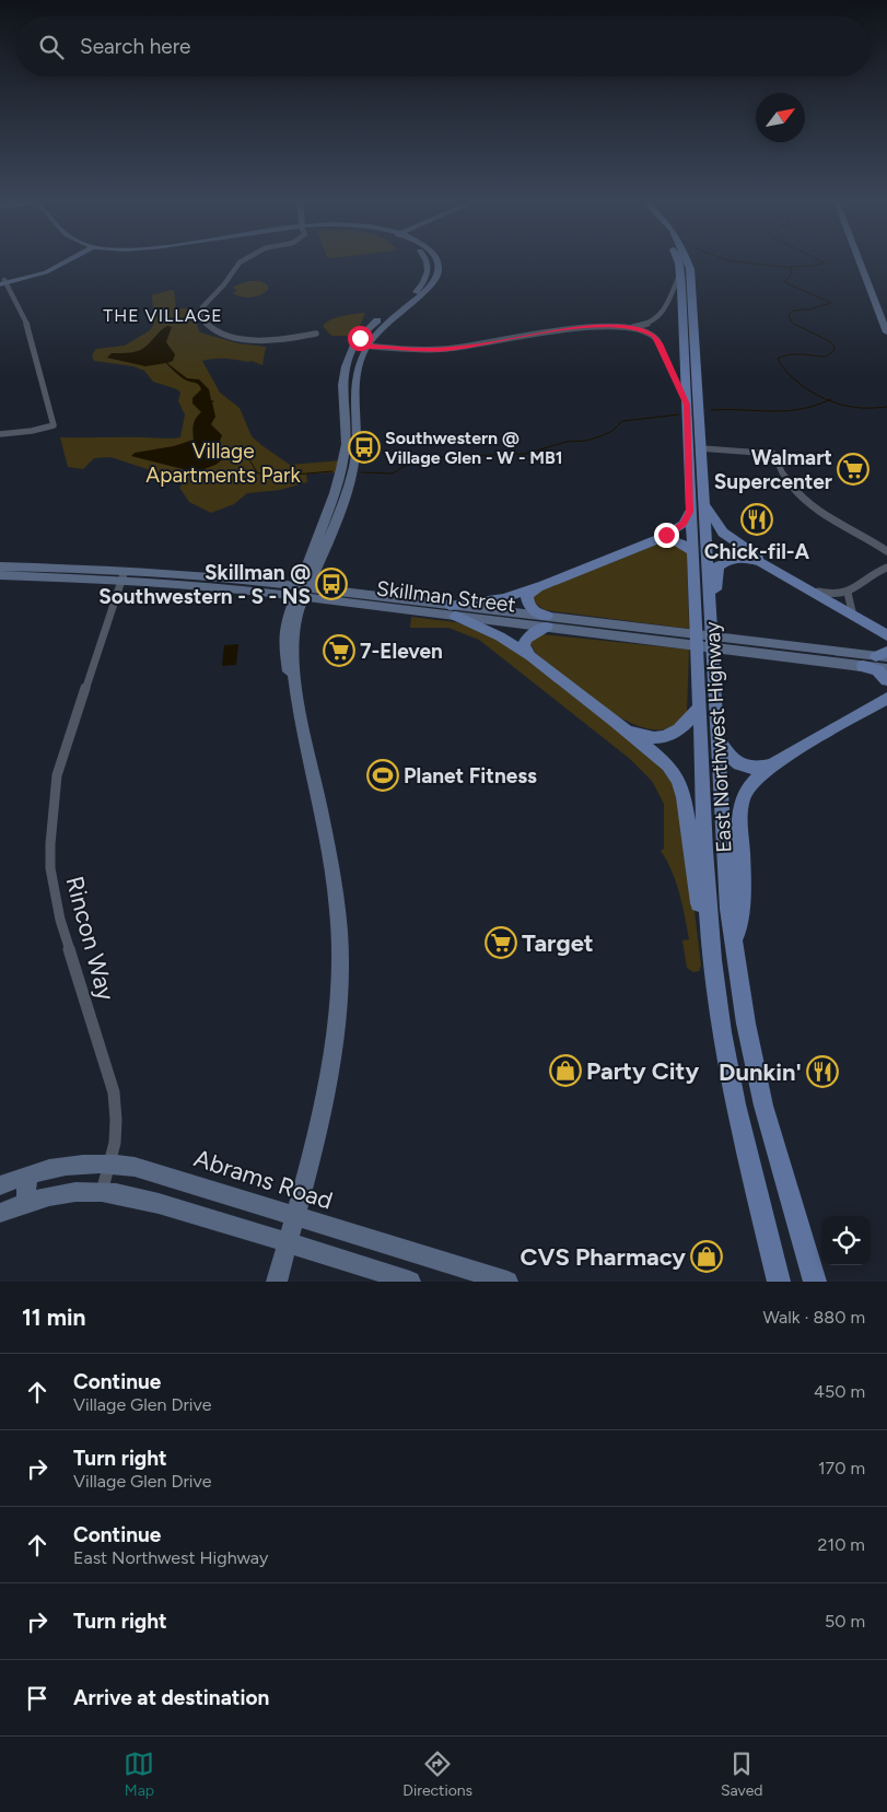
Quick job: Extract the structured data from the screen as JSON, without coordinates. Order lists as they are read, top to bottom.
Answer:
{
  "streets": {
    "main road": ["East Northwest Highway"],
    "street": ["Skillman Street", "Rincon Way", "Abrams Road"]
  },
  "crossings": [
    ["Skillman Street", "Rincon Way"],
    ["Rincon Way", "Abrams Road"]
  ],
  "districts": ["THE VILLAGE"],
  "parks": ["Village Apartments Park"],
  "places": {
    "bus stop": ["Southwestern @ Village Glen - W - MB1", "Skillman @ Southwestern - S - NS"],
    "supermarket": ["Walmart Supercenter", "7-Eleven", "Target"],
    "restaurant": ["Chick-fil-A", "Dunkin'"],
    "sports": ["Planet Fitness"],
    "shop": ["Party City", "CVS Pharmacy"]
  },
  "north": "top right",
  "page": {
    "search": "Search here",
    "heading": ["11 min", "Walk · 880 m"],
    "list": [
      ["Continue", "Village Glen Drive", "450 m"],
      ["Turn right", "Village Glen Drive", "170 m"],
      ["Continue", "East Northwest Highway", "210 m"],
      ["Turn right", "50 m"],
      "Arrive at destination"
    ],
    "nav": ["Map", "Directions", "Saved"]
  }
}
